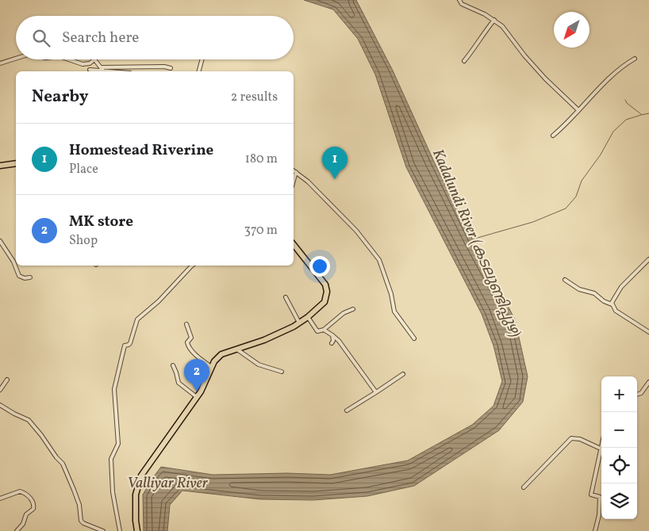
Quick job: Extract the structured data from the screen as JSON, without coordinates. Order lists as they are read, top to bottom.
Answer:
{
  "water": ["Kadalundi River (കടലുണ്ടിപ്പുഴ)", "Valliyar River"],
  "north": "bottom left",
  "page": {
    "search": "Search here",
    "heading": ["Nearby", "2 results"],
    "list": [
      {
        "mark": "1",
        "name": "Homestead Riverine",
        "note": "Place",
        "value": "180 m"
      },
      {
        "mark": "2",
        "name": "MK store",
        "note": "Shop",
        "value": "370 m"
      }
    ],
    "pins": ["1", "2"],
    "map_buttons": ["+", "−"]
  }
}
